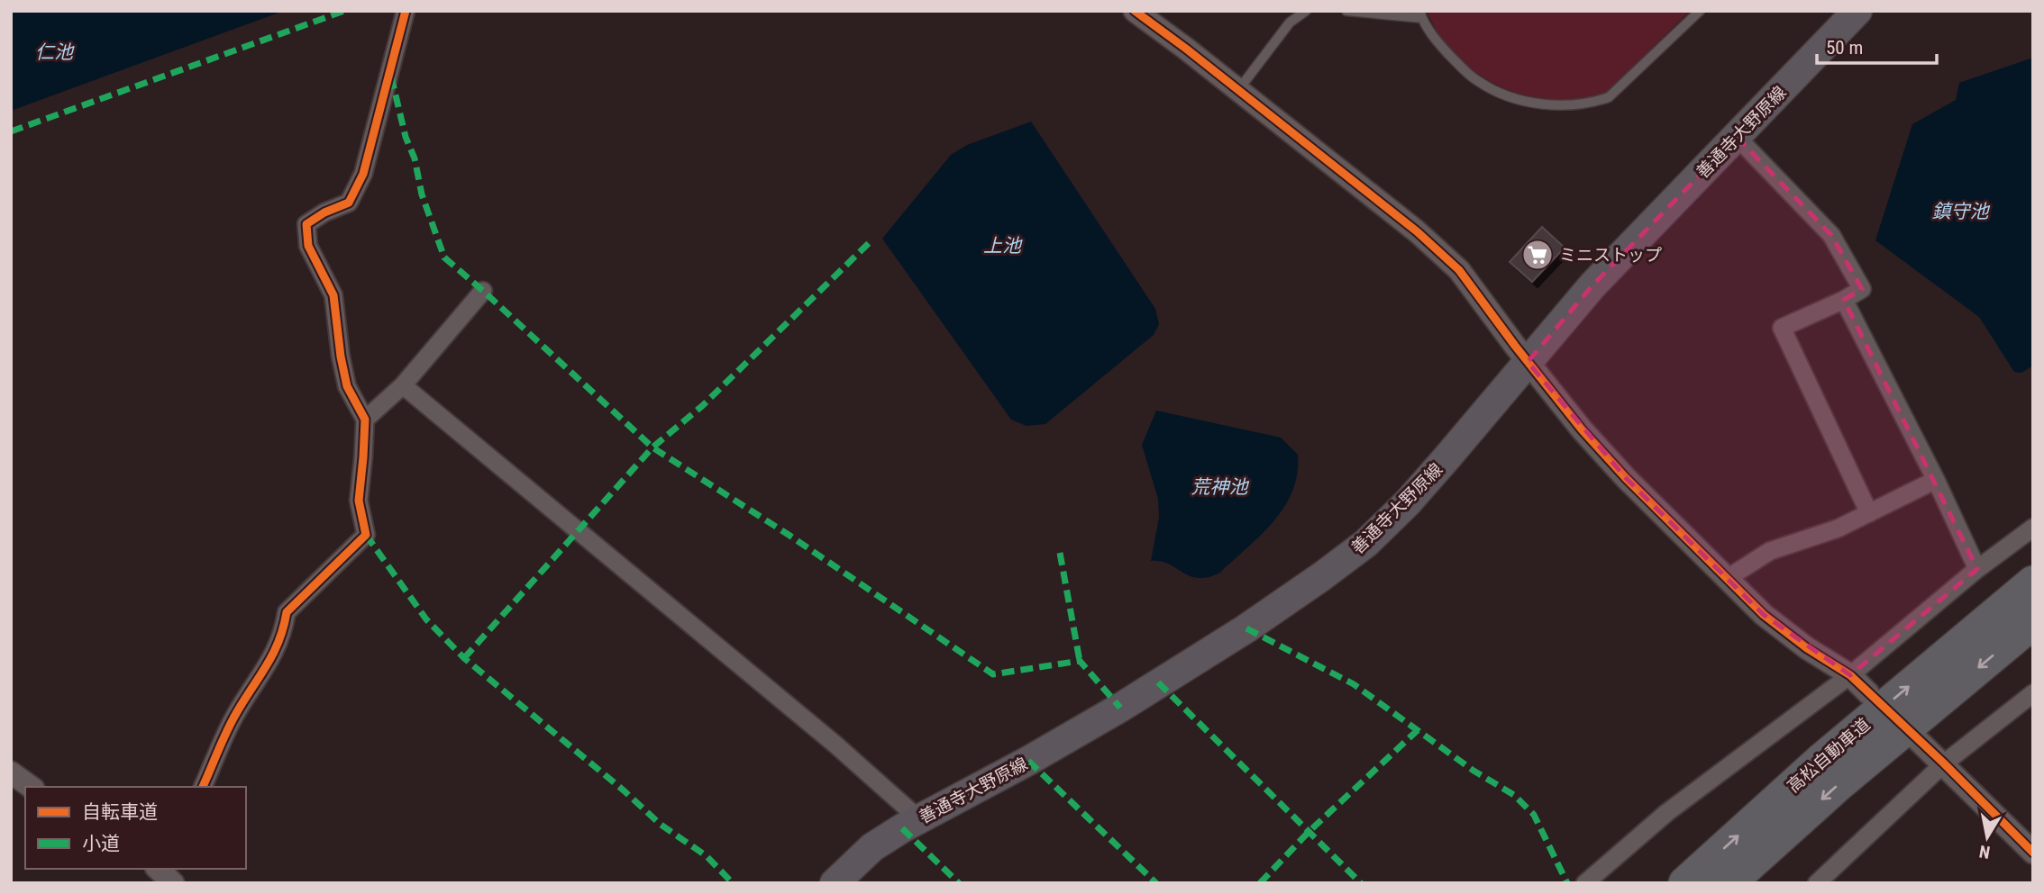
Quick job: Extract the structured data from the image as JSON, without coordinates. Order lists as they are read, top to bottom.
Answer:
{
  "streets": {
    "highway": ["高松自動車道"],
    "main road": ["善通寺大野原線"]
  },
  "water": [
    "仁池",
    "鎮守池",
    "上池",
    "荒神池"
  ],
  "places": {
    "supermarket": ["ミニストップ"]
  },
  "legend": ["自転車道", "小道"],
  "scale_bar": "50 m",
  "north": "bottom"
}
